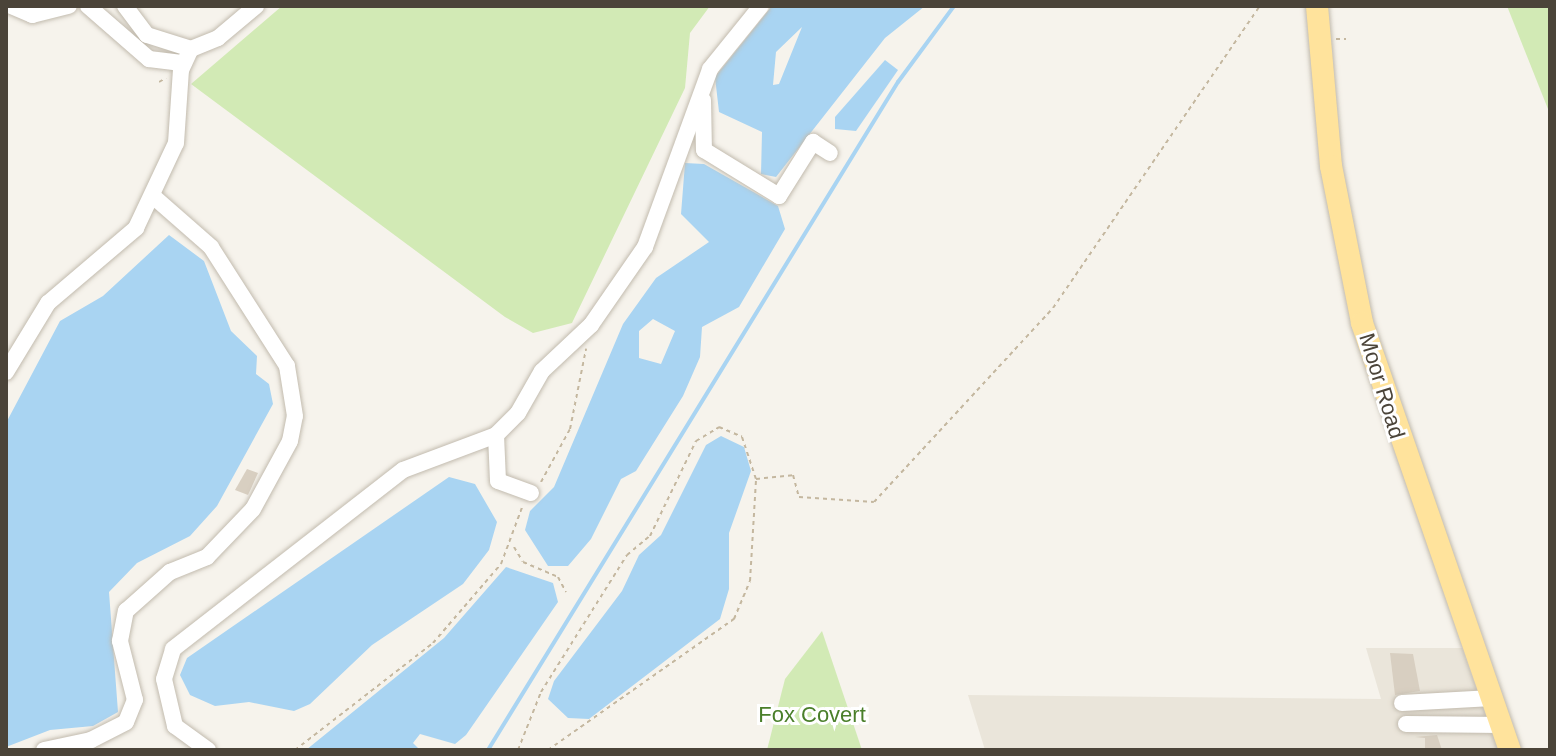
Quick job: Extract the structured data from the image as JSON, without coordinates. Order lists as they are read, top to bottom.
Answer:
{
  "streets": {
    "main road": ["Moor Road"]
  },
  "parks": ["Fox Covert"]
}
